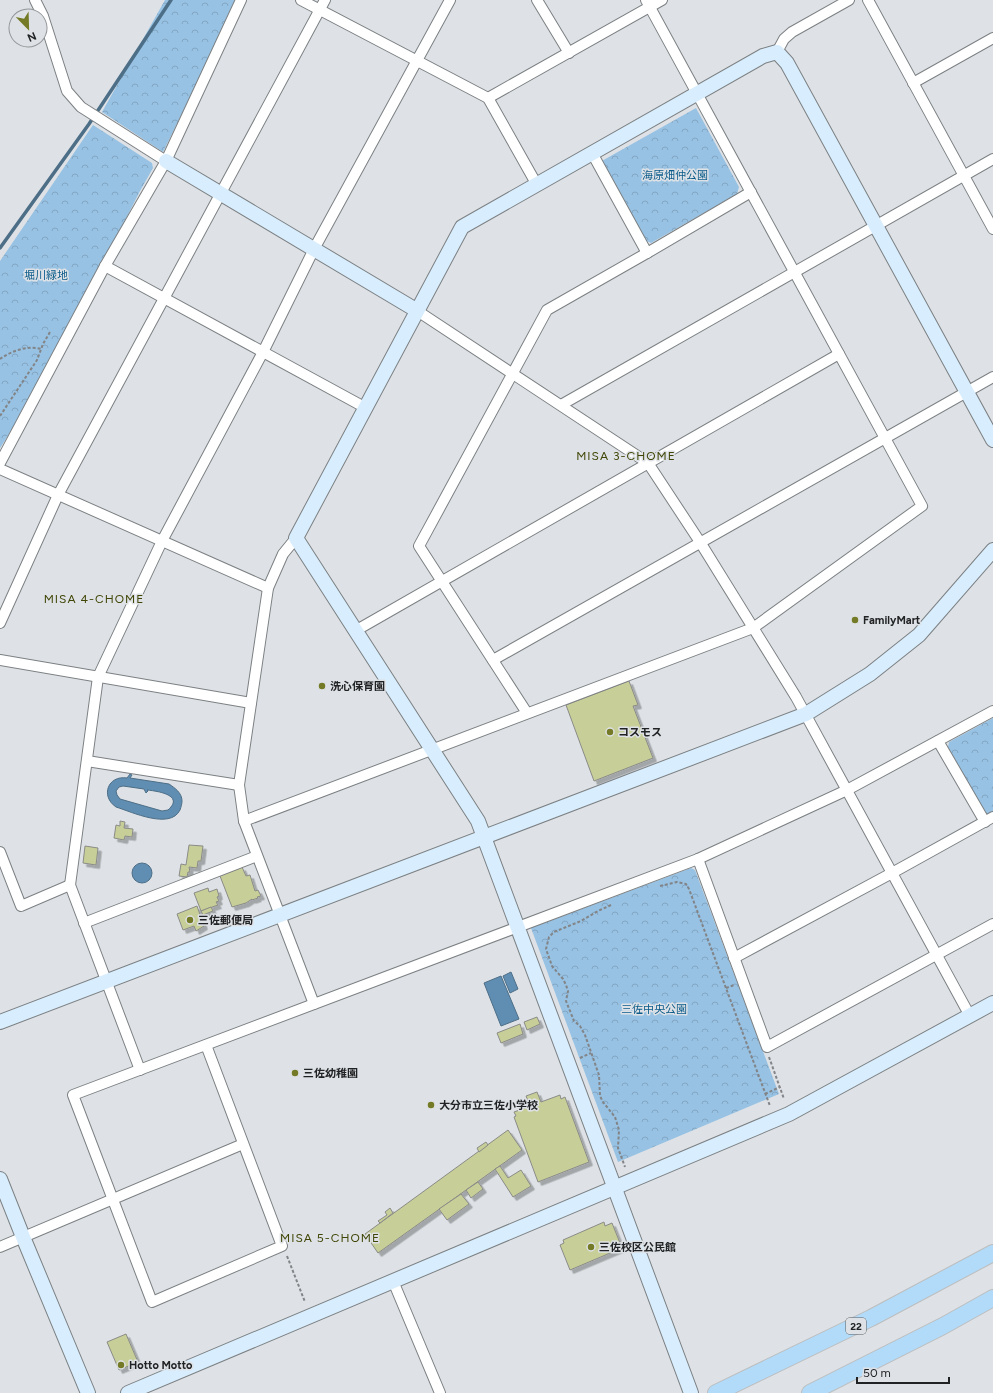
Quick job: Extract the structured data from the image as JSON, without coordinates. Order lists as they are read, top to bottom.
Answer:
{
  "streets": {
    "main road": ["22"]
  },
  "districts": ["MISA 3-CHOME", "MISA 4-CHOME", "MISA 5-CHOME"],
  "parks": ["海原畑仲公園", "堀川緑地", "三佐中央公園"],
  "places": [
    "FamilyMart",
    "洗心保育園",
    "コスモス",
    "三佐郵便局",
    "三佐幼稚園",
    "大分市立三佐小学校",
    "三佐校区公民館",
    "Hotto Motto"
  ],
  "scale_bar": "50 m",
  "north": "bottom right"
}
